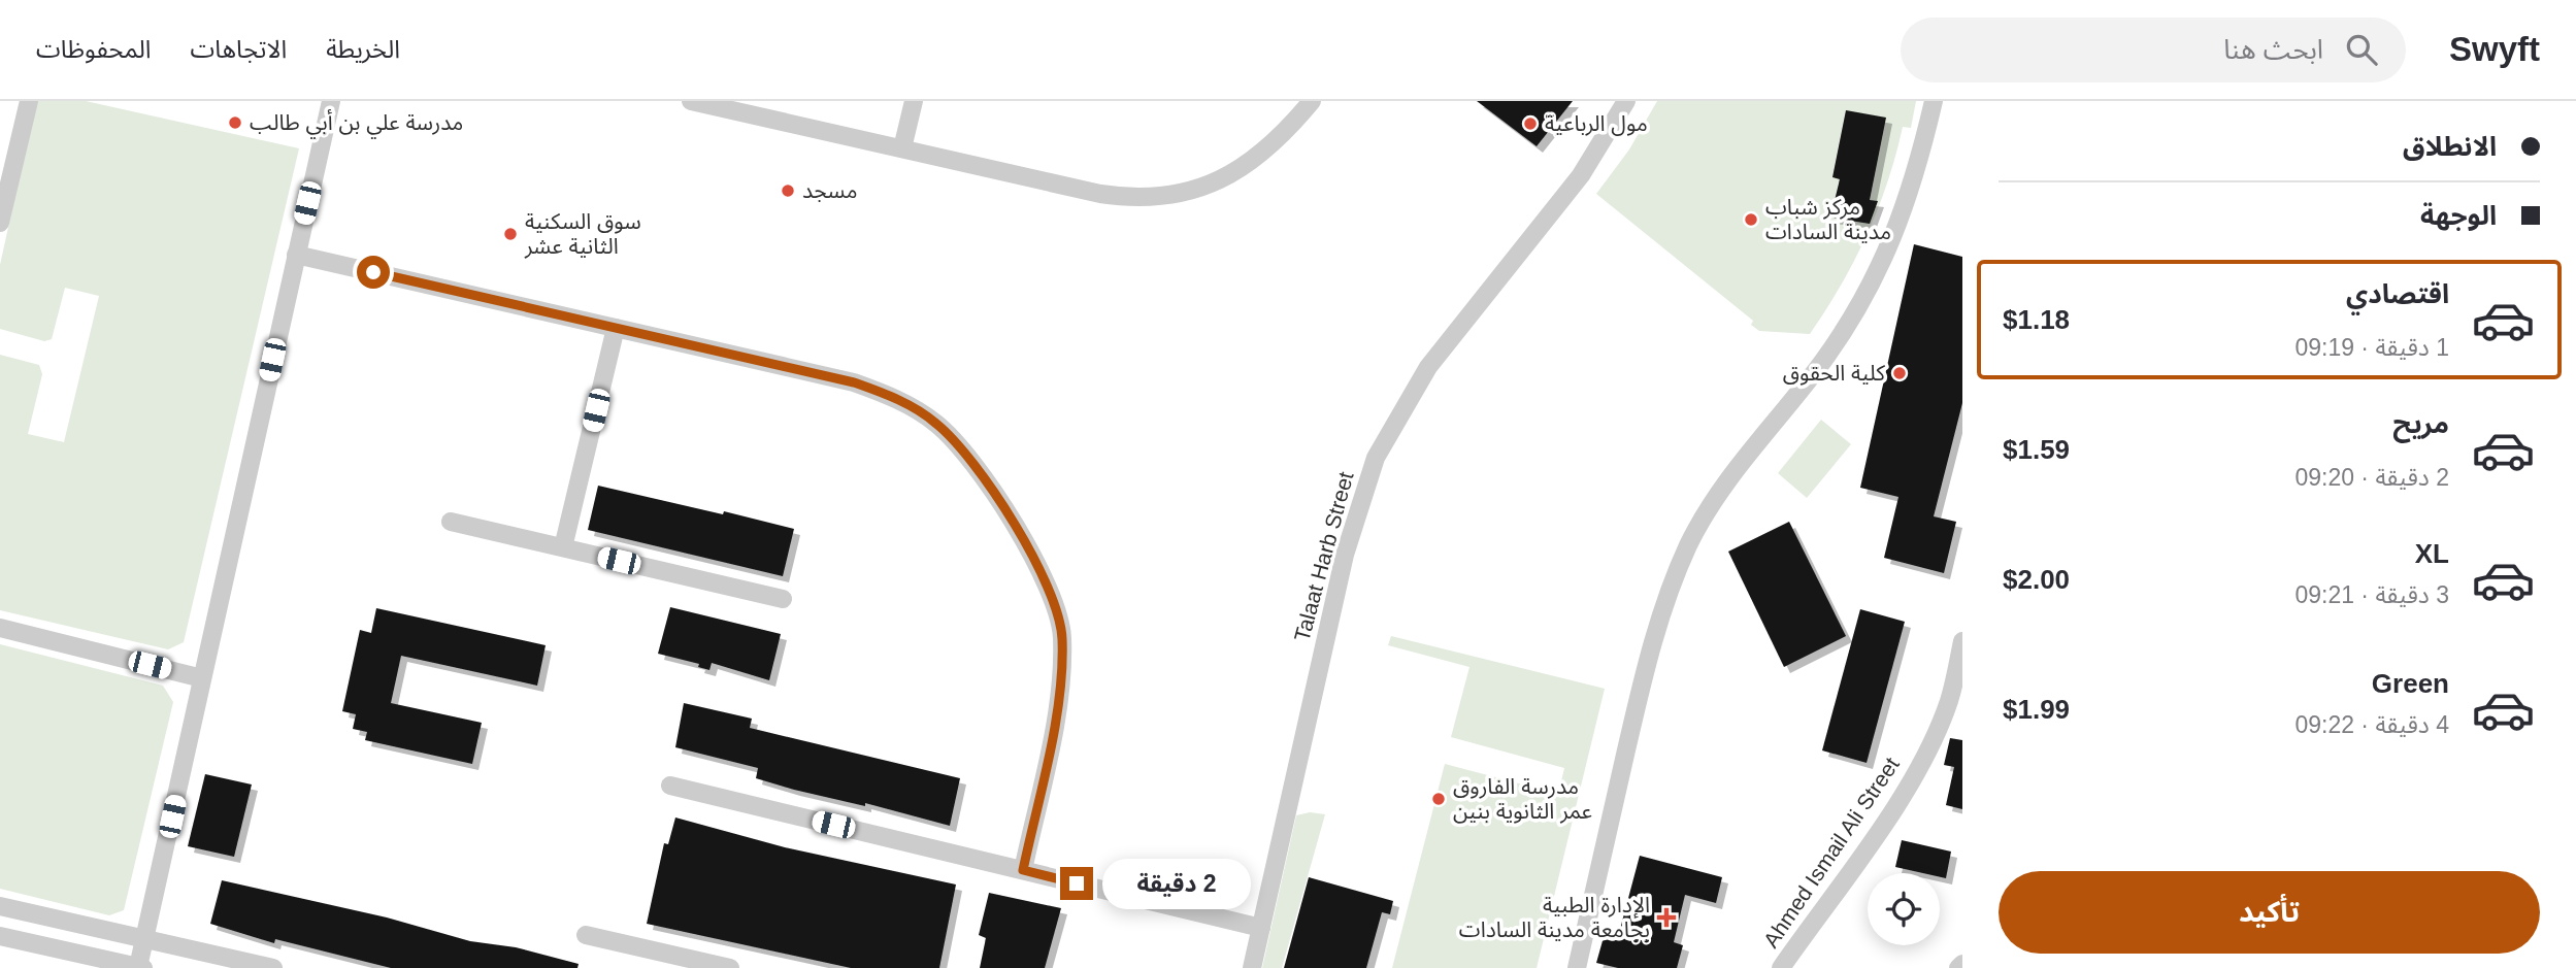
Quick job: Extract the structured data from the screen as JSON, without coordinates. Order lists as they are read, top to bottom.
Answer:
{
  "streets": {
    "street": ["Talaat Harb Street", "Ahmed Ismail Ali Street"]
  },
  "places": {
    "other": [
      "مدرسة علي بن أبي طالب",
      "مول الرباعية",
      "مسجد",
      "مركز شباب مدينة السادات",
      "سوق السكنية الثانية عشر",
      "كلية الحقوق",
      "مدرسة الفاروق عمر الثانوية بنين"
    ],
    "health": ["الإدارة الطبية بجامعة مدينة السادات"]
  },
  "page": {
    "header": "Swyft",
    "search": "ابحث هنا",
    "nav": ["الخريطة", "الاتجاهات", "المحفوظات"],
    "banner": ["الانطلاق", "الوجهة"],
    "list": [
      {
        "name": "اقتصادي",
        "note": "1 دقيقة · 09:19",
        "value": "$1.18"
      },
      {
        "name": "مريح",
        "note": "2 دقيقة · 09:20",
        "value": "$1.59"
      },
      {
        "name": "XL",
        "note": "3 دقيقة · 09:21",
        "value": "$2.00"
      },
      {
        "name": "Green",
        "note": "4 دقيقة · 09:22",
        "value": "$1.99"
      }
    ],
    "buttons": "تأكيد",
    "bubble": "2 دقيقة"
  }
}
